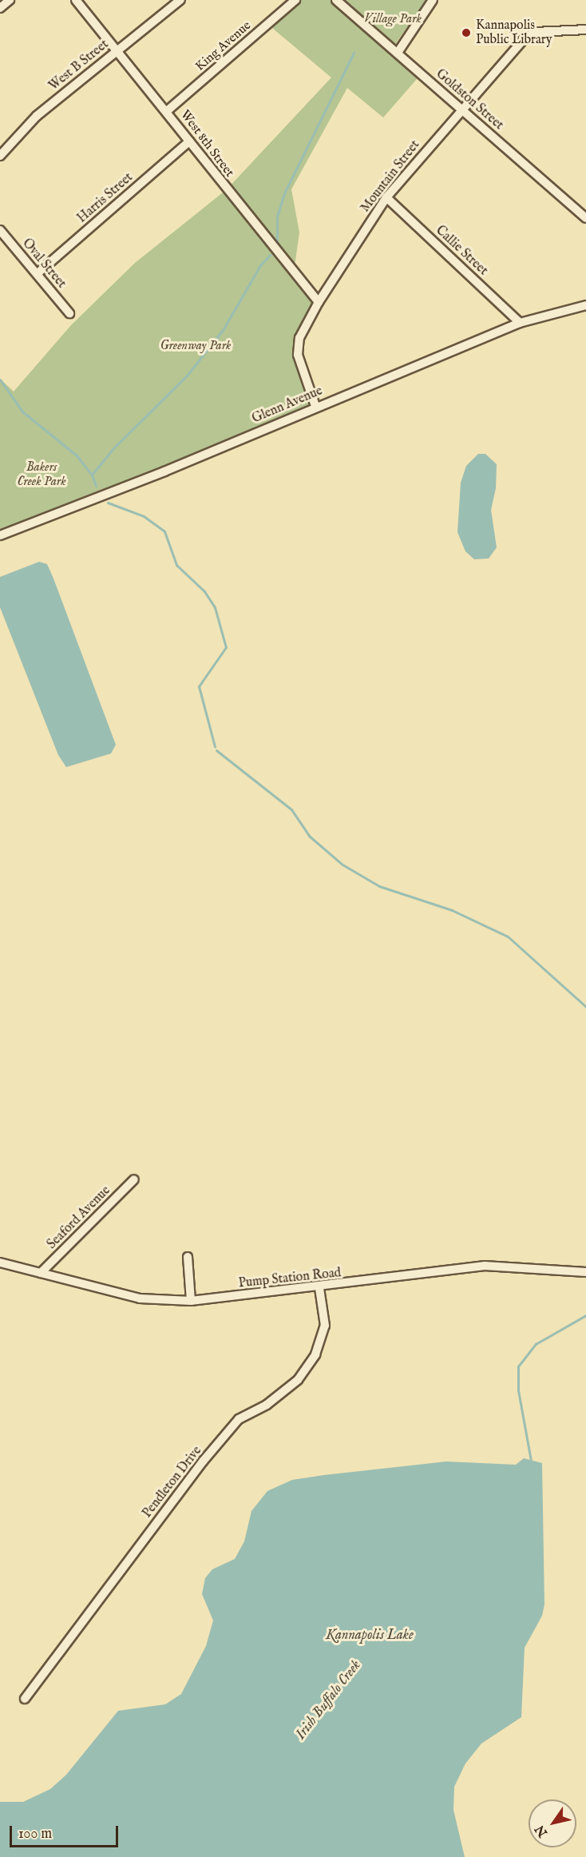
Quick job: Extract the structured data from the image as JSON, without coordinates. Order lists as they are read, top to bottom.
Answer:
{
  "streets": {
    "street": [
      "King Avenue",
      "West B Street",
      "Goldston Street",
      "West 8th Street",
      "Mountain Street",
      "Harris Street",
      "Callie Street",
      "Oval Street",
      "Glenn Avenue",
      "Seaford Avenue",
      "Pump Station Road",
      "Pendleton Drive"
    ]
  },
  "crossings": [
    ["King Avenue", "West 8th Street"],
    ["West B Street", "West 8th Street"],
    ["Goldston Street", "Mountain Street"],
    ["West 8th Street", "Mountain Street"],
    ["West 8th Street", "Harris Street"],
    ["Mountain Street", "Callie Street"],
    ["Mountain Street", "Glenn Avenue"],
    ["Harris Street", "Oval Street"],
    ["Callie Street", "Glenn Avenue"],
    ["Seaford Avenue", "Pump Station Road"],
    ["Pump Station Road", "Pendleton Drive"]
  ],
  "water": ["Kannapolis Lake", "Irish Buffalo Creek"],
  "parks": ["Village Park", "Greenway Park", "Bakers Creek Park"],
  "places": ["Kannapolis Public Library"],
  "scale_bar": "100 m",
  "north": "bottom left"
}
